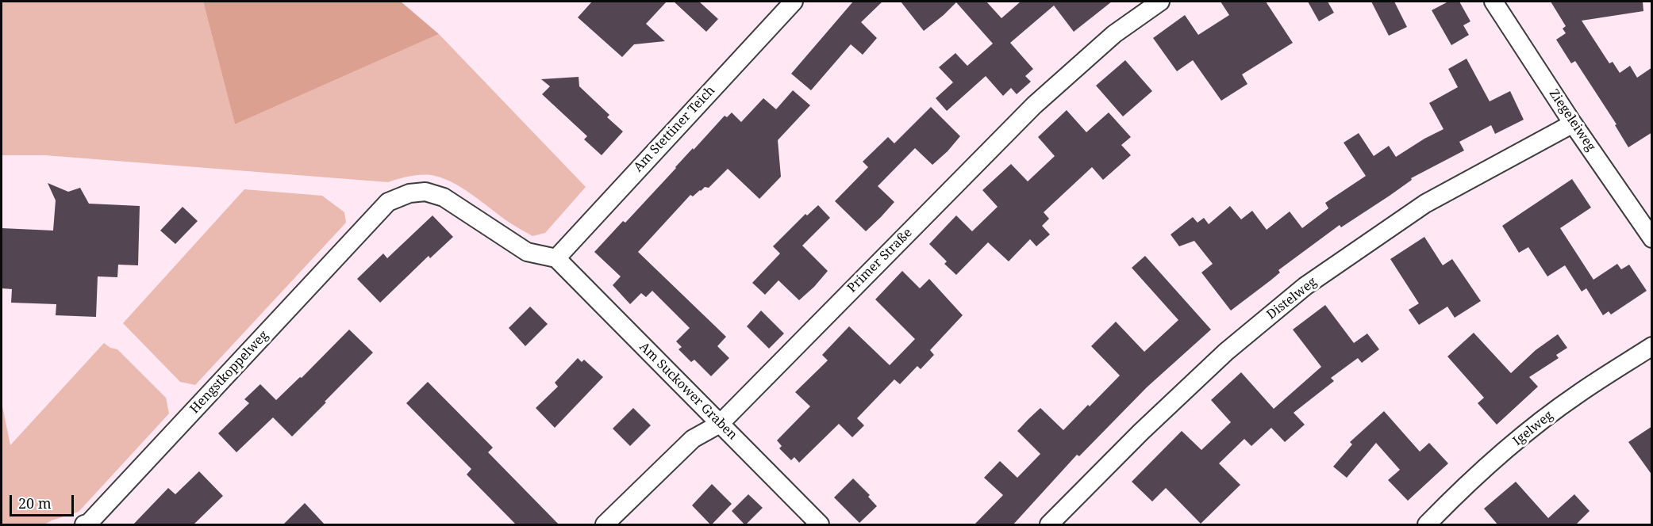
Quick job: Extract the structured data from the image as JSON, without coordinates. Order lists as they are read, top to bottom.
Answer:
{
  "streets": {
    "street": [
      "Ziegeleiweg",
      "Am Stettiner Teich",
      "Primer Straße",
      "Distelweg",
      "Hengstkoppelweg",
      "Am Suckower Graben",
      "Igelweg"
    ]
  },
  "crossings": [
    ["Ziegeleiweg", "Distelweg"],
    ["Am Stettiner Teich", "Hengstkoppelweg"],
    ["Am Stettiner Teich", "Am Suckower Graben"],
    ["Primer Straße", "Am Suckower Graben"],
    ["Hengstkoppelweg", "Am Suckower Graben"]
  ],
  "scale_bar": "20 m"
}
